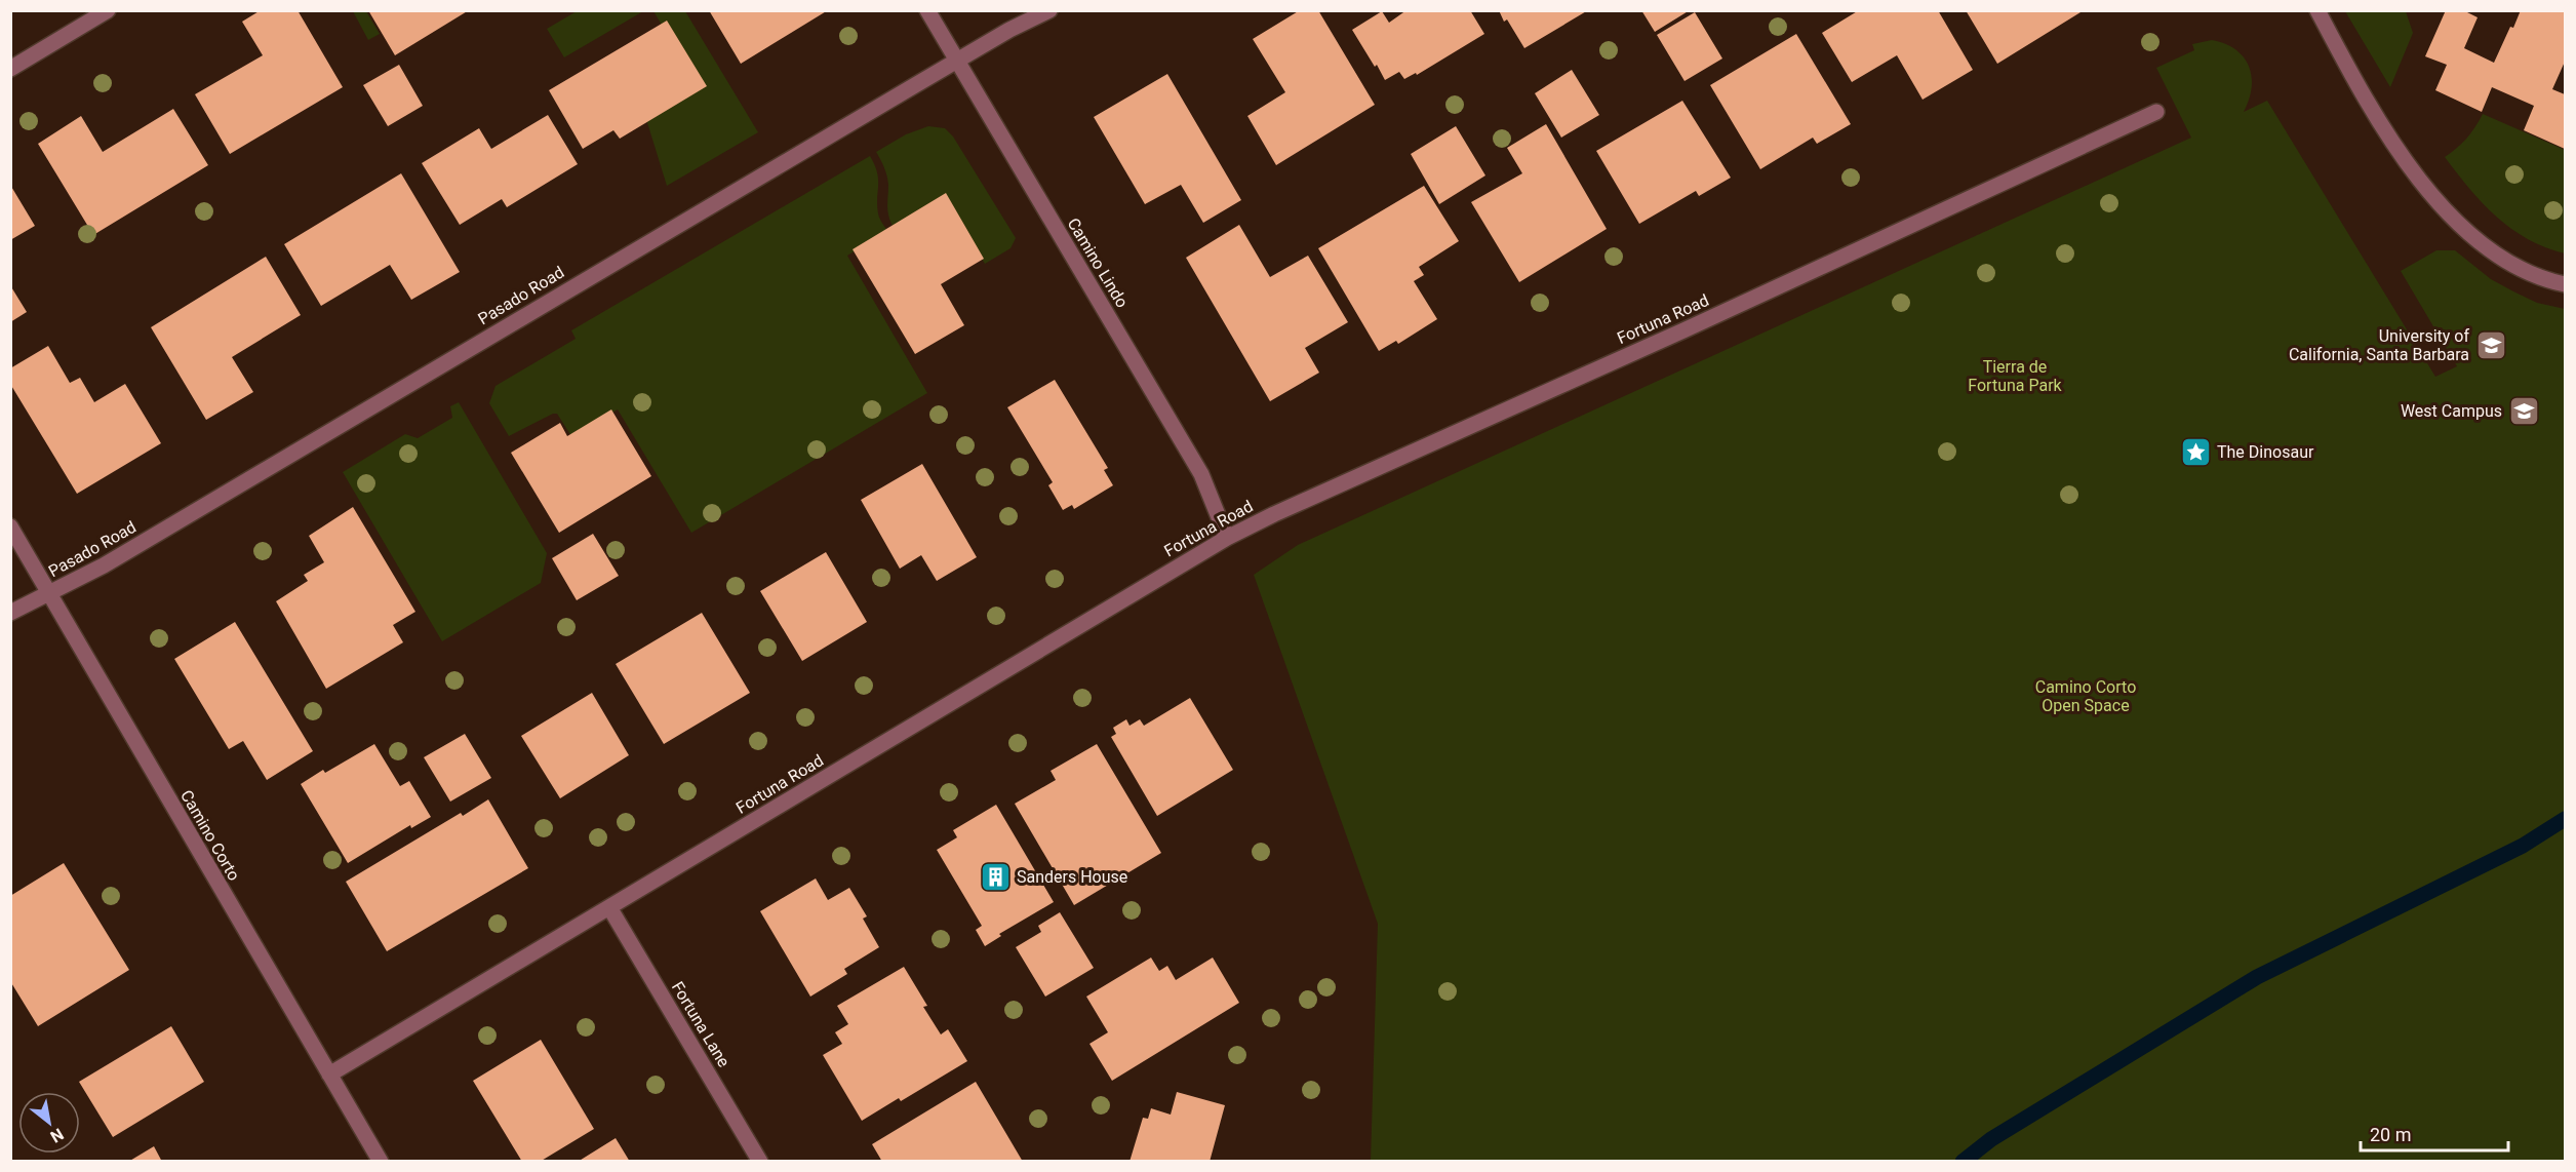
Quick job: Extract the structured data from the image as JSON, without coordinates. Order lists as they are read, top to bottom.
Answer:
{
  "streets": {
    "street": [
      "Camino Lindo",
      "Pasado Road",
      "Fortuna Road",
      "Camino Corto",
      "Fortuna Lane"
    ]
  },
  "crossings": [
    ["Camino Lindo", "Pasado Road"],
    ["Camino Lindo", "Fortuna Road"],
    ["Pasado Road", "Camino Corto"],
    ["Fortuna Road", "Camino Corto"],
    ["Fortuna Road", "Fortuna Lane"]
  ],
  "parks": ["Tierra de Fortuna Park", "Camino Corto Open Space"],
  "places": {
    "school or university": ["University of California, Santa Barbara", "West Campus"],
    "place": ["The Dinosaur"],
    "building": ["Sanders House"]
  },
  "scale_bar": "20 m",
  "north": "bottom right"
}
